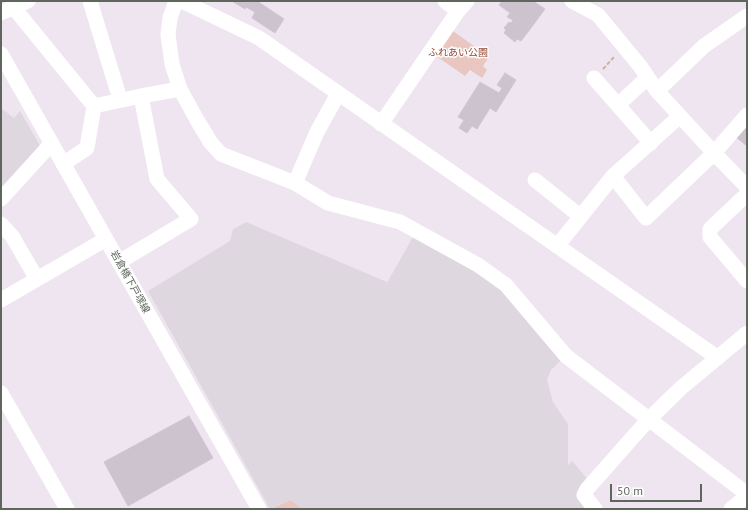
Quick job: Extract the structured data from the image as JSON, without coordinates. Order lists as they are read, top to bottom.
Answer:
{
  "streets": {
    "street": ["岩倉橋下戸塚線"]
  },
  "parks": ["ふれあい公園"],
  "scale_bar": "50 m"
}
